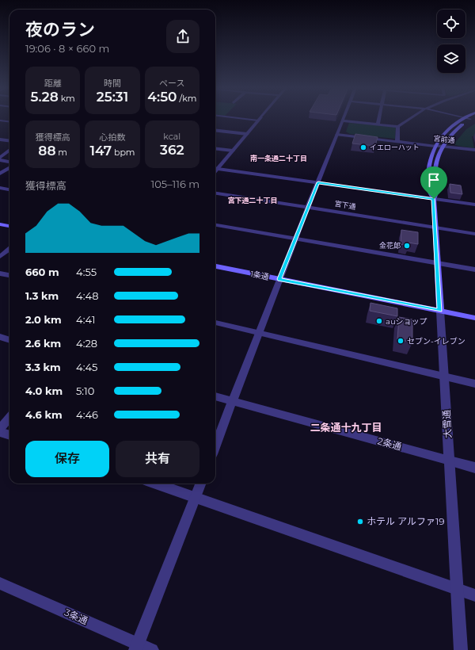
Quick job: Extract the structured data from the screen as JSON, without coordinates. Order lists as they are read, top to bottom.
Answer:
{
  "streets": {
    "main road": ["1条通", "大雪通"],
    "street": [
      "宮前通",
      "宮下通",
      "2条通",
      "3条通"
    ]
  },
  "crossings": [
    ["宮前通", "大雪通"],
    ["宮下通", "大雪通"],
    ["1条通", "大雪通"],
    ["大雪通", "2条通"]
  ],
  "districts": ["南一条通二十丁目", "宮下通二十丁目", "二条通十九丁目"],
  "places": [
    "イエローハット",
    "金花郎",
    "auショップ",
    "セブン-イレブン",
    "ホテル アルファ19"
  ],
  "page": {
    "heading": ["夜のラン", "19:06 · 8 × 660 m"],
    "stats": [
      ["距離", "5.28 km"],
      ["時間", "25:31"],
      ["ペース", "4:50 /km"],
      ["獲得標高", "88 m"],
      ["心拍数", "147 bpm"],
      ["kcal", "362"]
    ],
    "chart": ["獲得標高", "105–116 m"],
    "list": [
      {
        "name": "660 m",
        "note": "4:55"
      },
      {
        "name": "1.3 km",
        "note": "4:48"
      },
      {
        "name": "2.0 km",
        "note": "4:41"
      },
      {
        "name": "2.6 km",
        "note": "4:28"
      },
      {
        "name": "3.3 km",
        "note": "4:45"
      },
      {
        "name": "4.0 km",
        "note": "5:10"
      },
      {
        "name": "4.6 km",
        "note": "4:46"
      }
    ],
    "buttons": ["保存", "共有"]
  }
}
